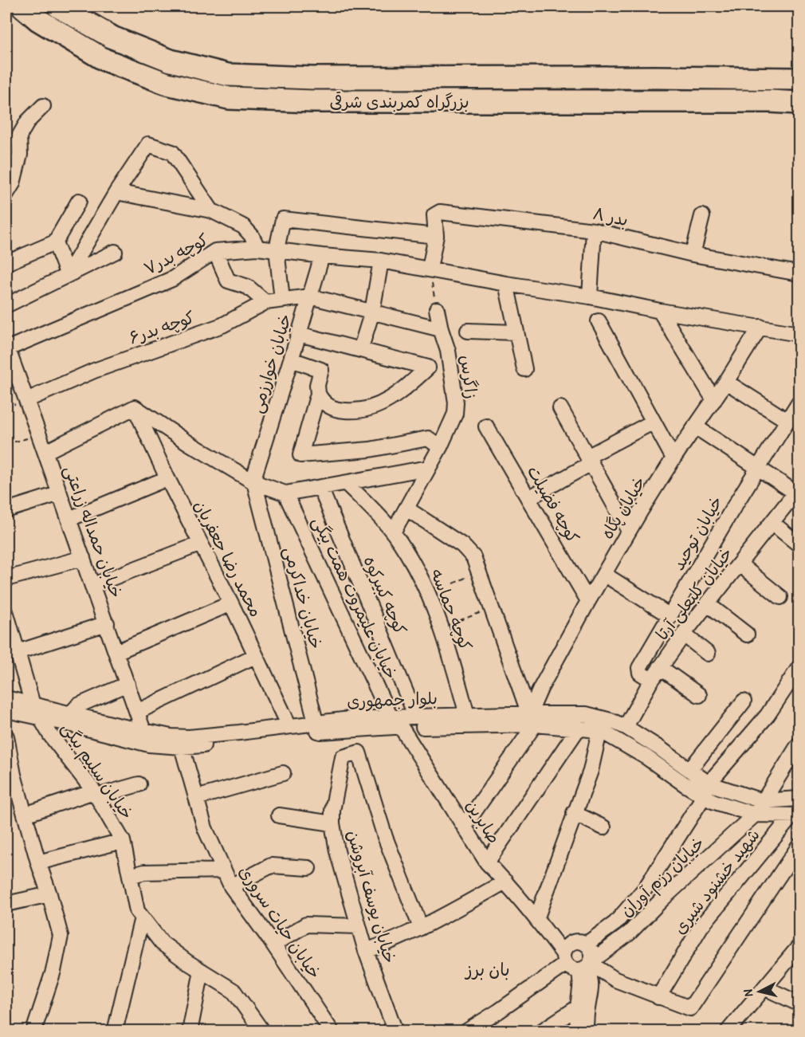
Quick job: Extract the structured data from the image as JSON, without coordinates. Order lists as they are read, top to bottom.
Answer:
{
  "streets": {
    "highway": ["بزرگراه کمربندی شرقی"],
    "street": [
      "بدر ۸",
      "کوچه بدر۷",
      "کوچه بدر۶",
      "خیابان خوارزمی",
      "زاگرس",
      "کوچه فضیلت",
      "خیابان پگاه",
      "خیابان حمداله زراعتی",
      "خیابان توحید",
      "محمد رضا جعفریان",
      "خیابان کلبعلی آرتا",
      "کوچه کبیرکوه",
      "خیابان خداکرمی",
      "خیابان علیمروت همت بیگی",
      "کوچه حماسه",
      "بلوار جمهوری",
      "خیابان سلیم بیگی",
      "صابرین",
      "خیابان رزم آوران",
      "شهید خشنود شیری",
      "خیابان یوسف آبروشن",
      "خیابان حیات سروری"
    ]
  },
  "crossings": [
    ["کوچه بدر۷", "خیابان خوارزمی"],
    ["کوچه بدر۷", "خیابان پگاه"],
    ["کوچه بدر۷", "خیابان حمداله زراعتی"],
    ["کوچه بدر۶", "خیابان خوارزمی"],
    ["کوچه بدر۶", "خیابان حمداله زراعتی"],
    ["خیابان خوارزمی", "خیابان خداکرمی"],
    ["زاگرس", "کوچه حماسه"],
    ["کوچه فضیلت", "خیابان پگاه"],
    ["خیابان پگاه", "بلوار جمهوری"],
    ["خیابان پگاه", "صابرین"],
    ["خیابان حمداله زراعتی", "بلوار جمهوری"],
    ["خیابان توحید", "خیابان کلبعلی آرتا"],
    ["محمد رضا جعفریان", "بلوار جمهوری"],
    ["خیابان کلبعلی آرتا", "بلوار جمهوری"],
    ["کوچه کبیرکوه", "بلوار جمهوری"],
    ["خیابان خداکرمی", "بلوار جمهوری"],
    ["خیابان علیمروت همت بیگی", "بلوار جمهوری"],
    ["خیابان علیمروت همت بیگی", "صابرین"],
    ["کوچه حماسه", "بلوار جمهوری"],
    ["بلوار جمهوری", "خیابان سلیم بیگی"],
    ["بلوار جمهوری", "صابرین"],
    ["بلوار جمهوری", "خیابان رزم آوران"],
    ["بلوار جمهوری", "شهید خشنود شیری"],
    ["بلوار جمهوری", "خیابان حیات سروری"],
    ["صابرین", "خیابان رزم آوران"]
  ],
  "districts": ["بان برز"],
  "north": "left"
}
